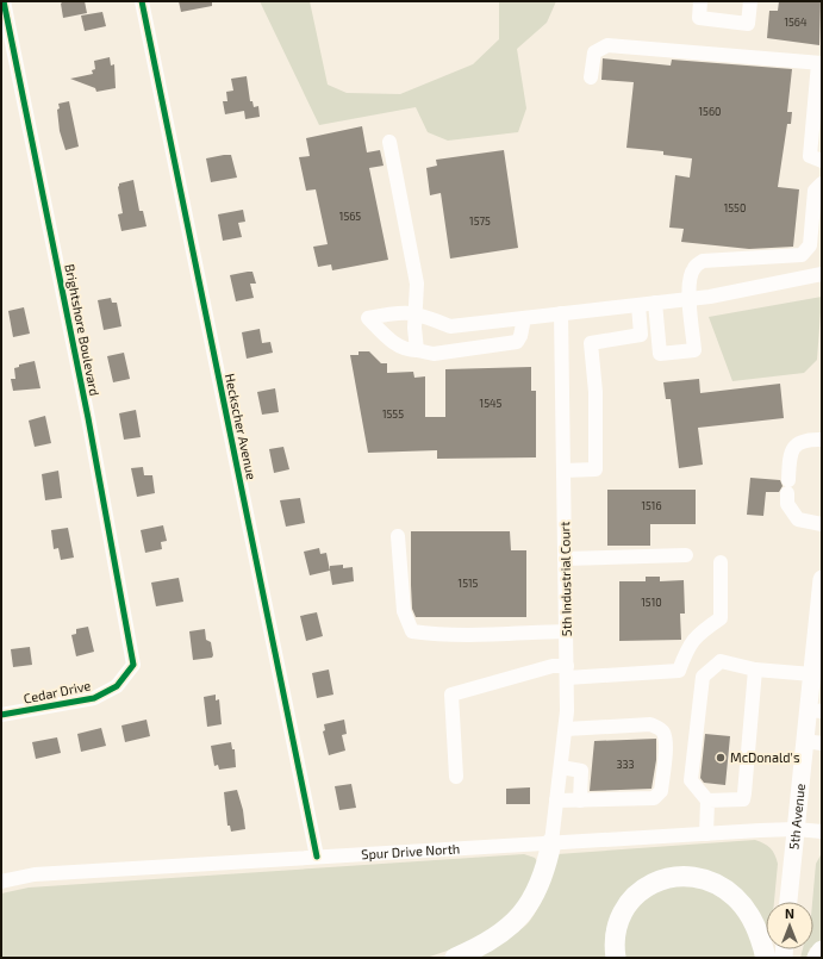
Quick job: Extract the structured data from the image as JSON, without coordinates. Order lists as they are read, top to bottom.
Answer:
{
  "streets": {
    "main road": ["5th Avenue"],
    "street": [
      "Brightshore Boulevard",
      "Heckscher Avenue",
      "5th Industrial Court",
      "Cedar Drive",
      "Spur Drive North"
    ]
  },
  "crossings": [
    ["Brightshore Boulevard", "Cedar Drive"],
    ["Heckscher Avenue", "Spur Drive North"],
    ["5th Industrial Court", "Spur Drive North"],
    ["5th Avenue", "Spur Drive North"]
  ],
  "places": ["McDonald's"],
  "house_numbers": [
    "1564",
    "1560",
    "1550",
    "1565",
    "1575",
    "1545",
    "1555",
    "1516",
    "1515",
    "1510",
    "333"
  ],
  "north": "top"
}
